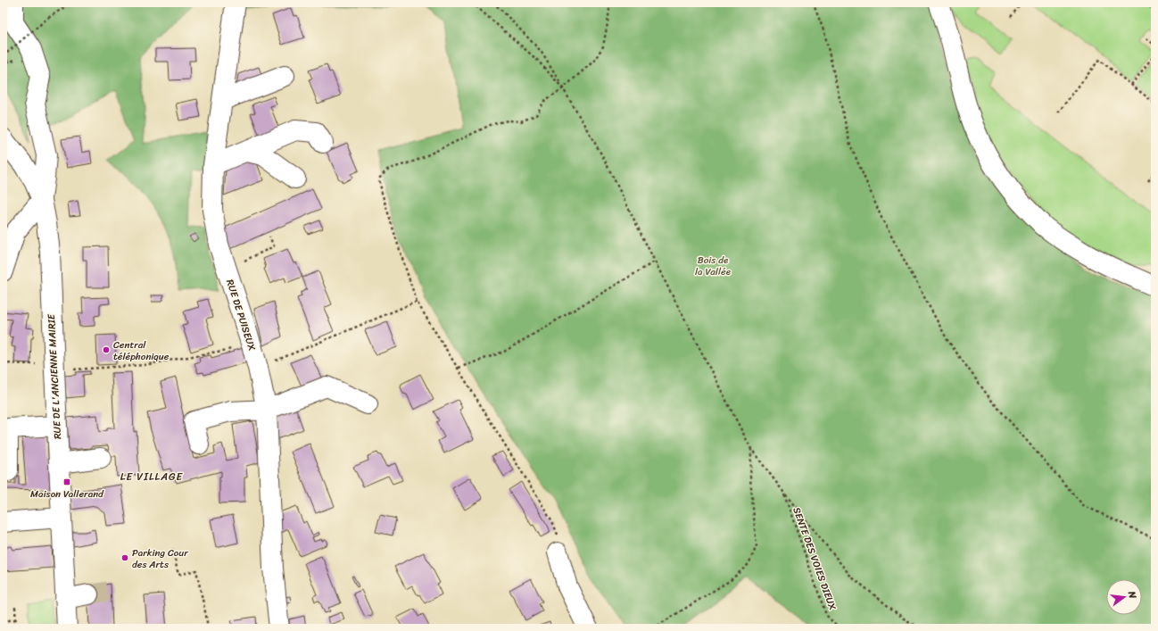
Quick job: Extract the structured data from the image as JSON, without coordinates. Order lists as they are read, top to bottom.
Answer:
{
  "streets": {
    "street": ["RUE DE PUISEUX", "RUE DE L'ANCIENNE MAIRIE"],
    "path": ["SENTE DES VOIES DIEUX"]
  },
  "districts": ["LE VILLAGE"],
  "parks": ["Bois de la Vallée"],
  "places": {
    "other": ["Central téléphonique", "Parking Cour des Arts"],
    "transit": ["Maison Vallerand"]
  },
  "north": "right"
}
